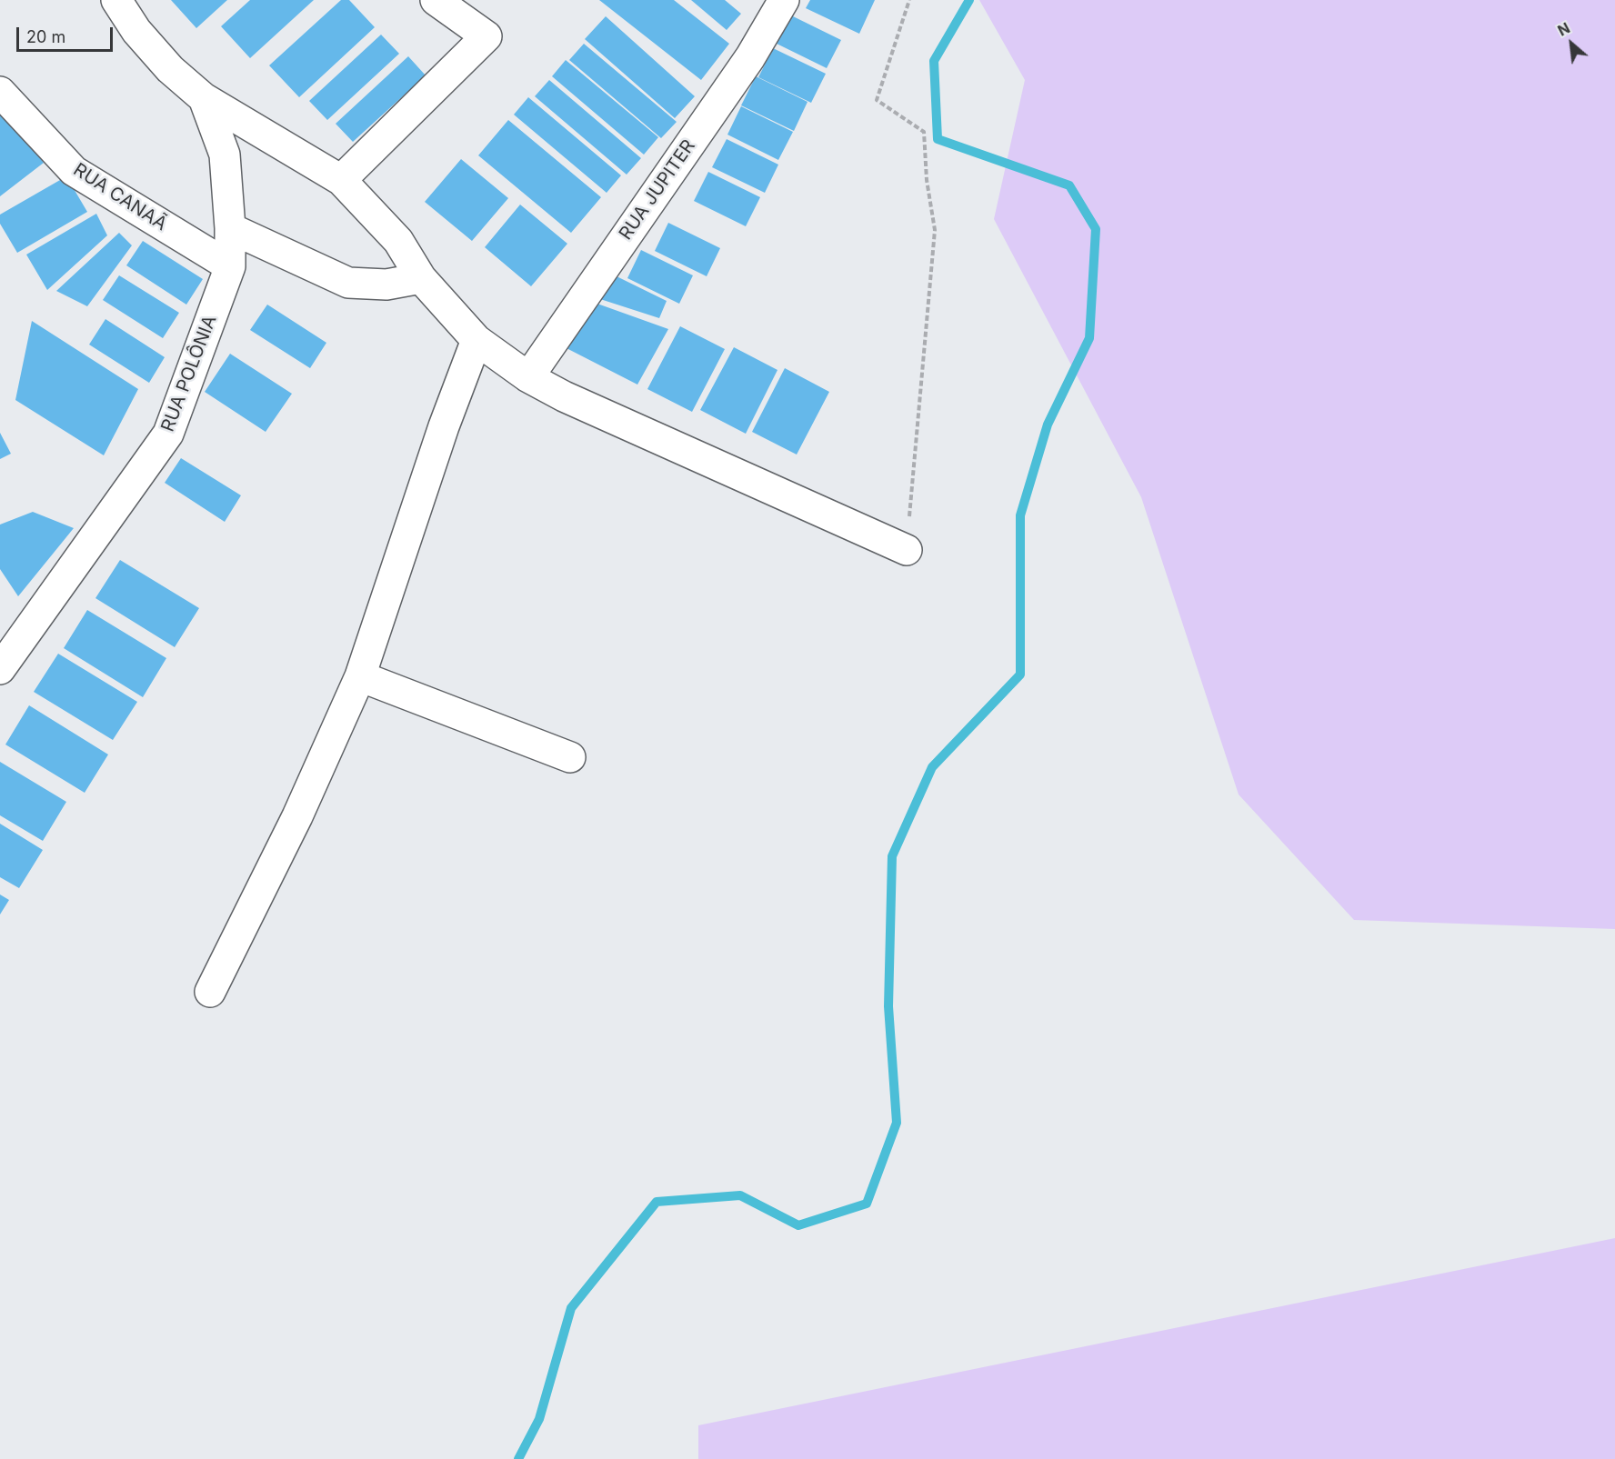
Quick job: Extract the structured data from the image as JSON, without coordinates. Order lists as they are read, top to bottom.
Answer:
{
  "streets": {
    "street": ["RUA JUPITER", "RUA CANAÃ", "RUA POLÔNIA"]
  },
  "crossings": [
    ["RUA CANAÃ", "RUA POLÔNIA"]
  ],
  "scale_bar": "20 m",
  "north": "top left"
}
